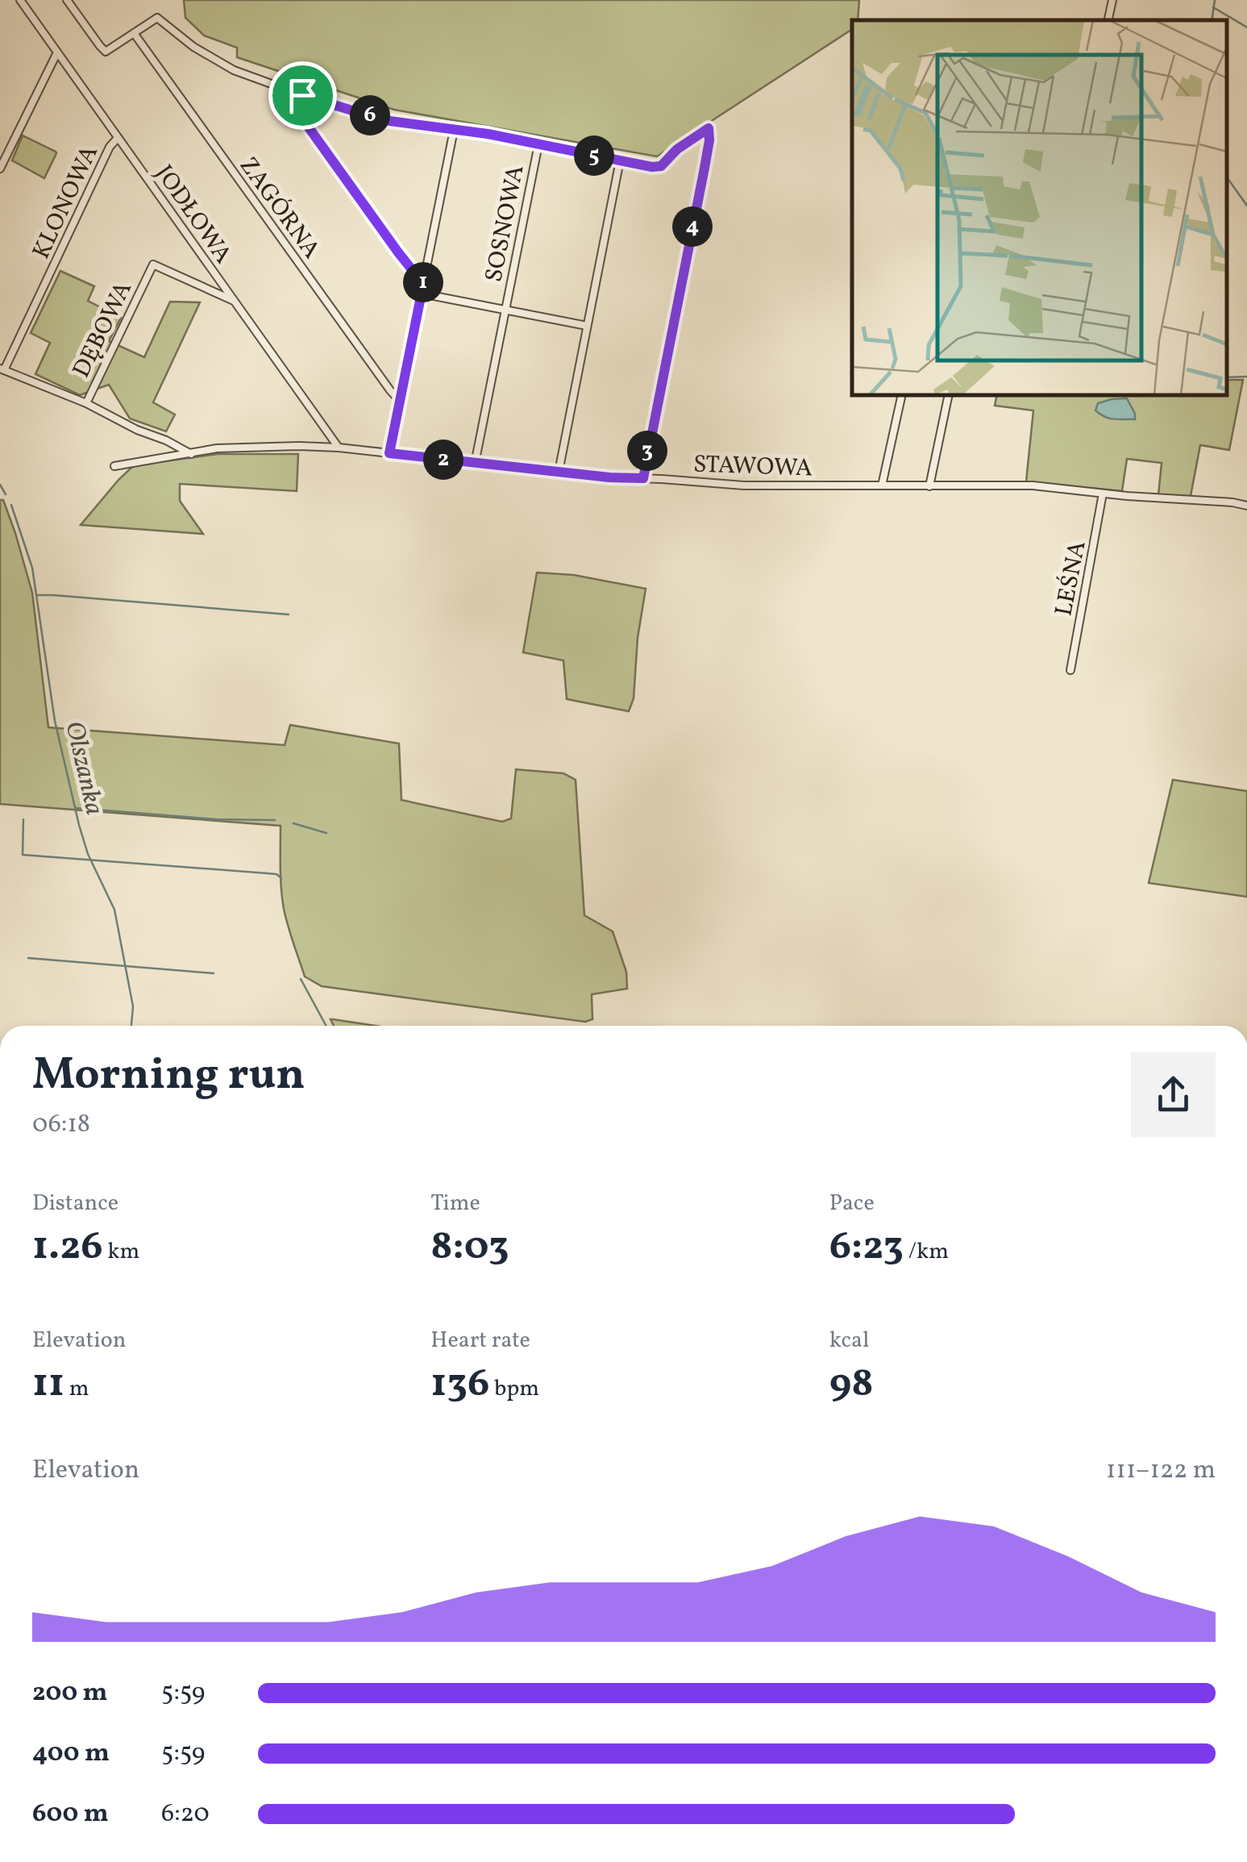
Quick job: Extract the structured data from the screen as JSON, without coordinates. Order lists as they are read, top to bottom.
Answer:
{
  "streets": {
    "street": [
      "KLONOWA",
      "ZAGÓRNA",
      "JODŁOWA",
      "SOSNOWA",
      "DĘBOWA",
      "STAWOWA",
      "LEŚNA"
    ]
  },
  "crossings": [
    ["KLONOWA", "JODŁOWA"],
    ["JODŁOWA", "DĘBOWA"],
    ["JODŁOWA", "STAWOWA"],
    ["SOSNOWA", "STAWOWA"],
    ["STAWOWA", "LEŚNA"]
  ],
  "water": ["Olszanka"],
  "page": {
    "pins": [
      "6",
      "5",
      "4",
      "1",
      "3",
      "2"
    ],
    "heading": ["Morning run", "06:18"],
    "stats": [
      ["Distance", "1.26 km"],
      ["Time", "8:03"],
      ["Pace", "6:23 /km"],
      ["Elevation", "11 m"],
      ["Heart rate", "136 bpm"],
      ["kcal", "98"]
    ],
    "chart": ["Elevation", "111–122 m"],
    "list": [
      {
        "name": "200 m",
        "note": "5:59"
      },
      {
        "name": "400 m",
        "note": "5:59"
      },
      {
        "name": "600 m",
        "note": "6:20"
      }
    ]
  }
}
